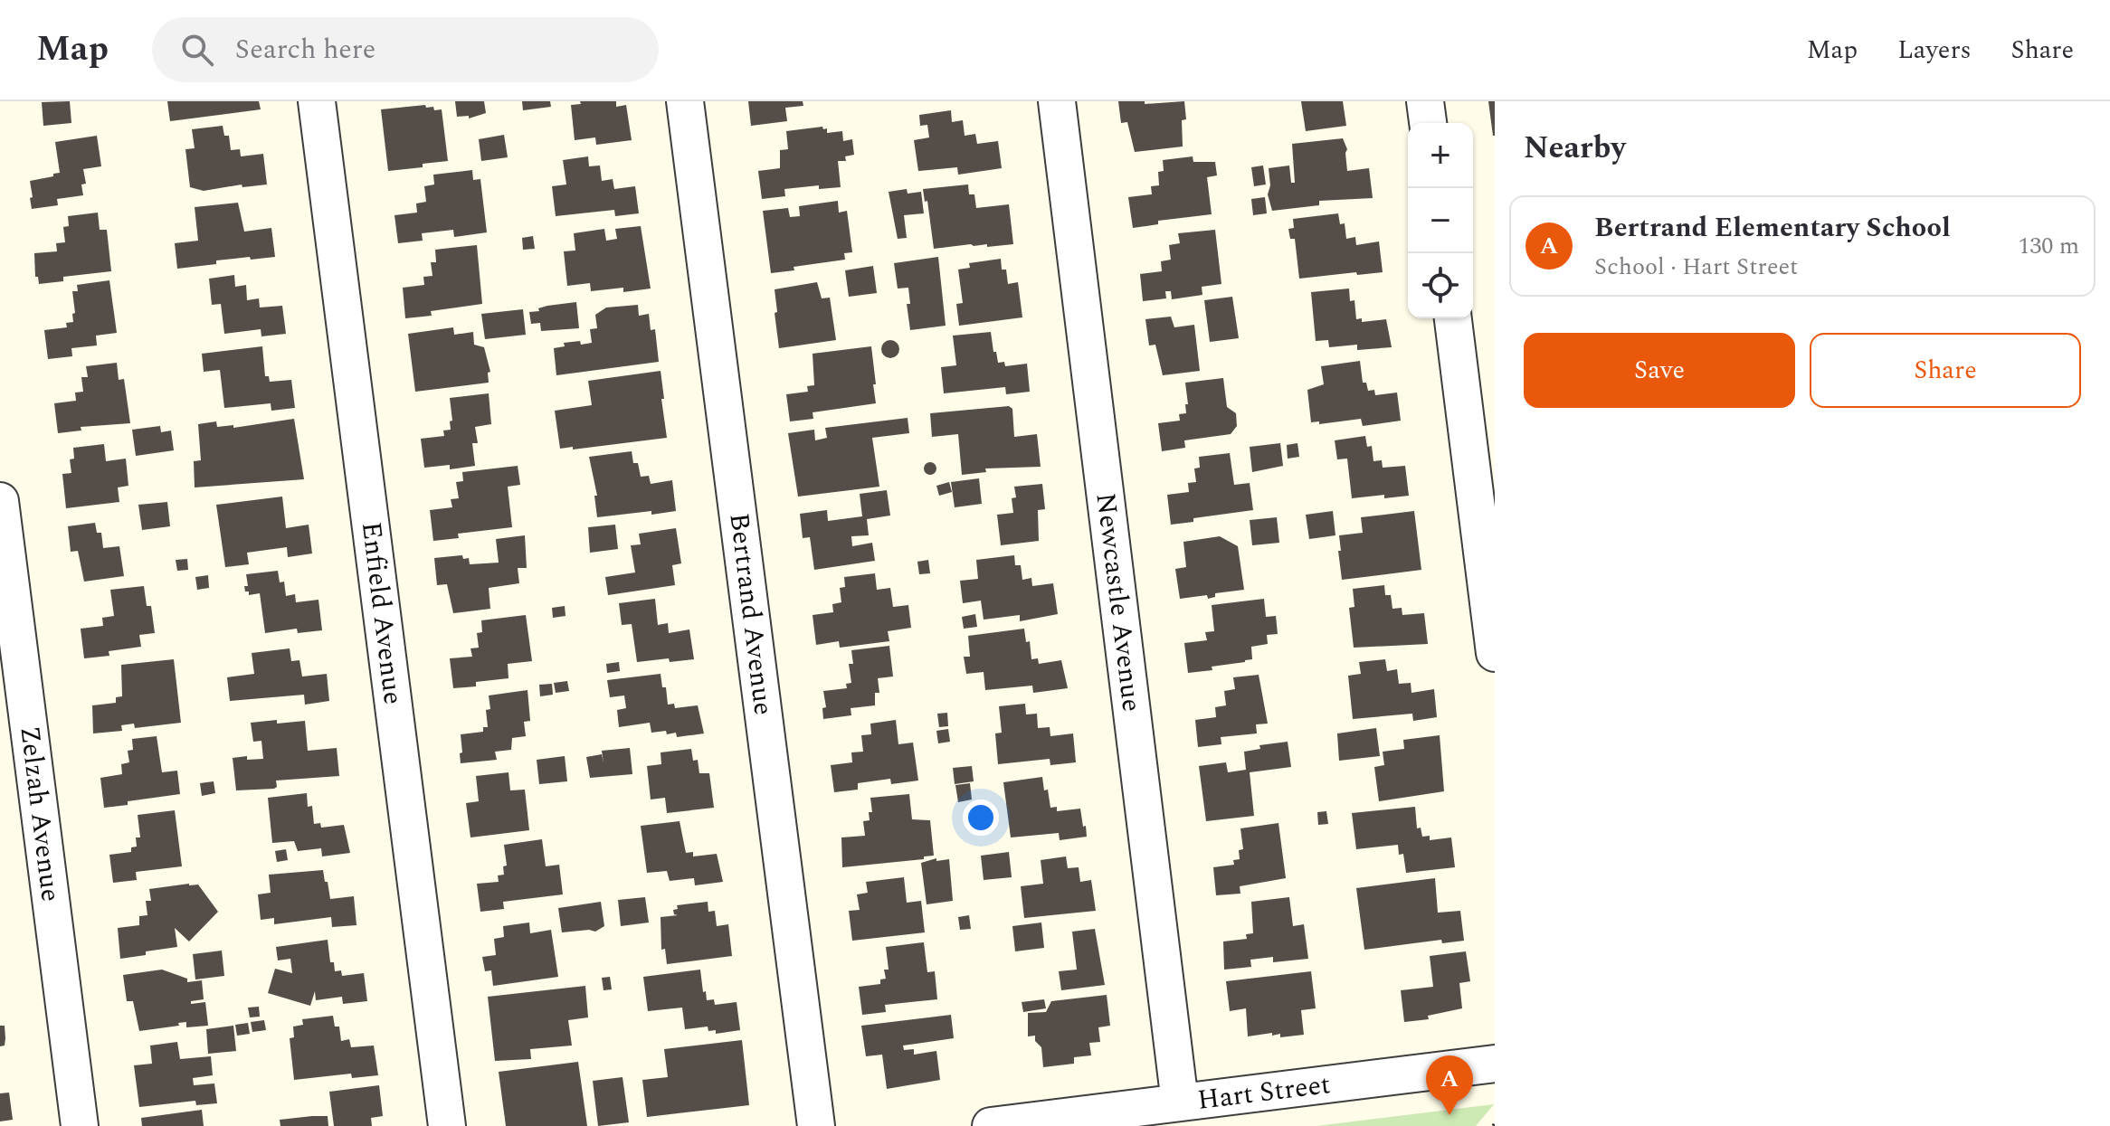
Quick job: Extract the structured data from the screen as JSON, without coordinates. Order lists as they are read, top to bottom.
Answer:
{
  "streets": {
    "street": [
      "Newcastle Avenue",
      "Enfield Avenue",
      "Bertrand Avenue",
      "Zelzah Avenue",
      "Hart Street"
    ]
  },
  "crossings": [
    ["Newcastle Avenue", "Hart Street"]
  ],
  "page": {
    "header": "Map",
    "search": "Search here",
    "nav": ["Map", "Layers", "Share"],
    "heading": "Nearby",
    "map_buttons": ["+", "−"],
    "list": [
      {
        "mark": "A",
        "name": "Bertrand Elementary School",
        "note": "School · Hart Street",
        "value": "130 m"
      }
    ],
    "buttons": ["Save", "Share"],
    "pins": "A"
  }
}
